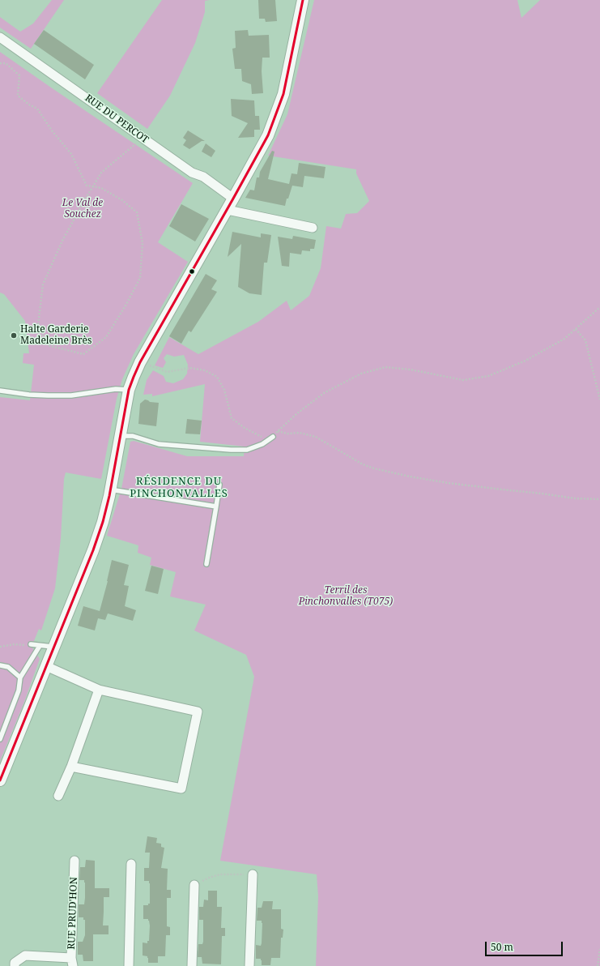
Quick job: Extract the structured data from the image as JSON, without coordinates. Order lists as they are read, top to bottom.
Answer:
{
  "streets": {
    "street": ["RUE DU PERCOT", "RUE PRUD'HON"]
  },
  "districts": ["RÉSIDENCE DU PINCHONVALLES"],
  "parks": ["Le Val de Souchez", "Terril des Pinchonvalles (T075)"],
  "places": ["Halte Garderie Madeleine Brès"],
  "scale_bar": "50 m"
}
